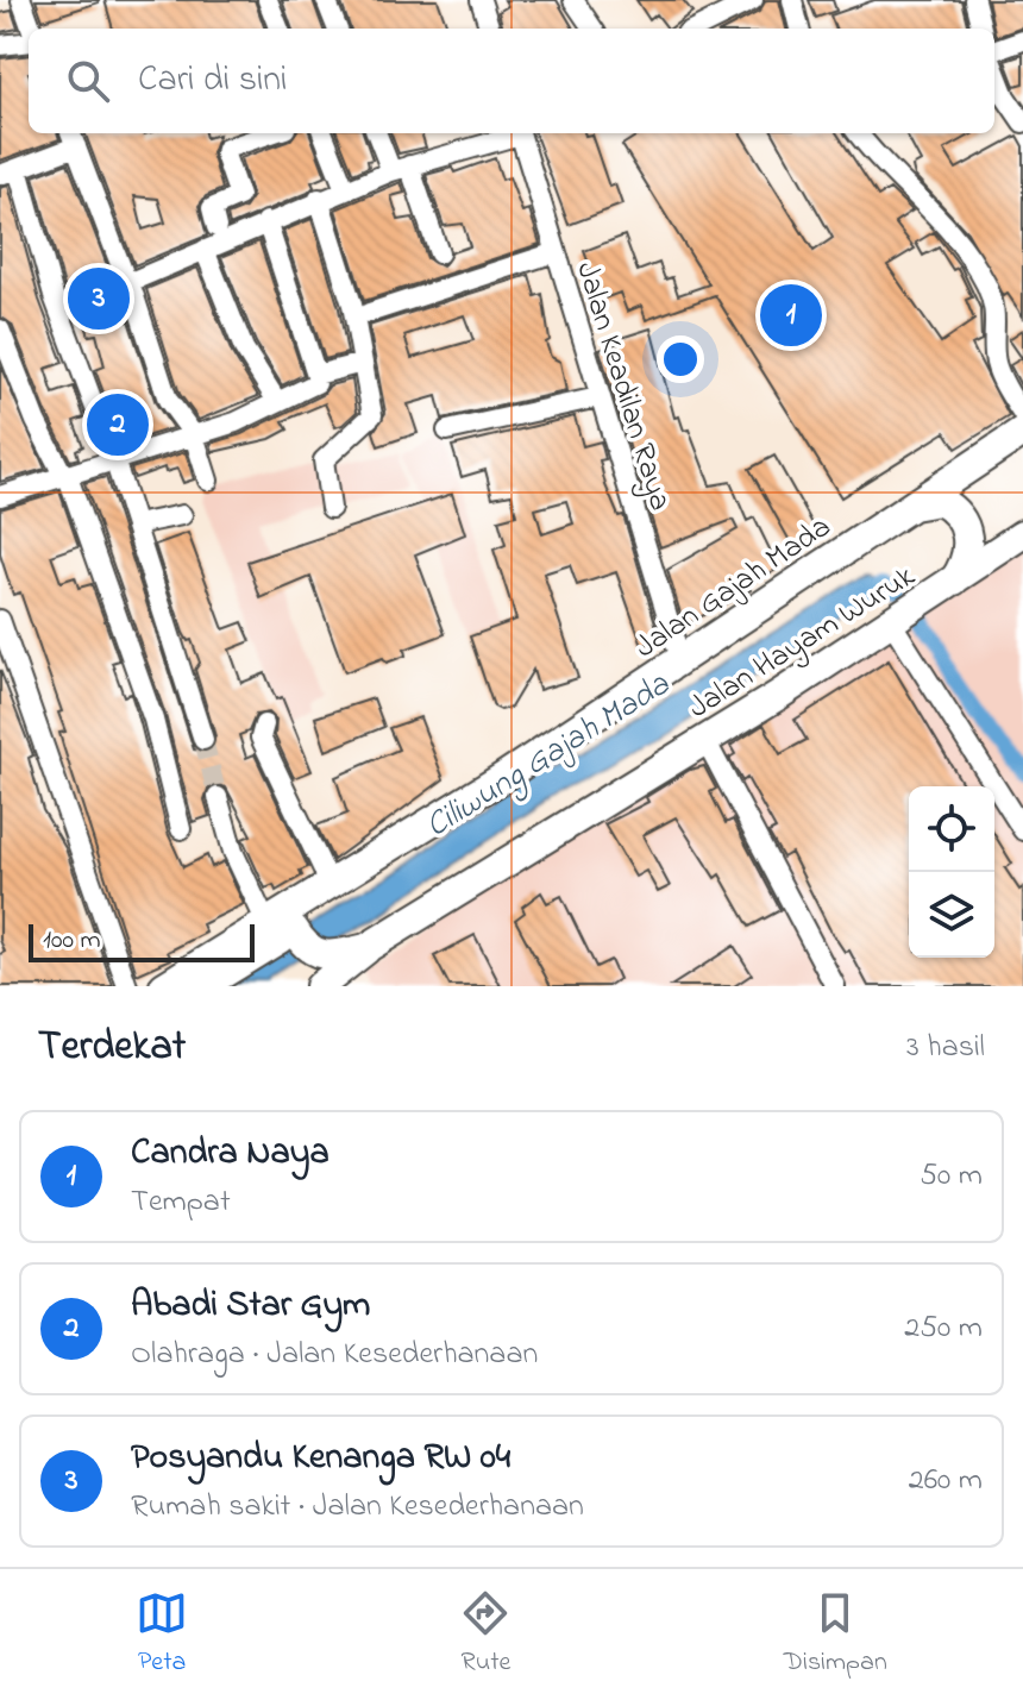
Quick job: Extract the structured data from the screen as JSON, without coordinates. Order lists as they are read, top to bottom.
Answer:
{
  "streets": {
    "main road": ["Jalan Gajah Mada", "Jalan Hayam Wuruk"],
    "street": ["Jalan Keadilan Raya"]
  },
  "crossings": [
    ["Jalan Keadilan Raya", "Jalan Gajah Mada"],
    ["Jalan Gajah Mada", "Jalan Hayam Wuruk"]
  ],
  "water": ["Ciliwung Gajah Mada"],
  "scale_bar": "100 m",
  "page": {
    "search": "Cari di sini",
    "pins": ["3", "1", "2"],
    "scale": "100 m",
    "heading": ["Terdekat", "3 hasil"],
    "list": [
      {
        "mark": "1",
        "name": "Candra Naya",
        "note": "Tempat",
        "value": "50 m"
      },
      {
        "mark": "2",
        "name": "Abadi Star Gym",
        "note": "Olahraga · Jalan Kesederhanaan",
        "value": "250 m"
      },
      {
        "mark": "3",
        "name": "Posyandu Kenanga RW 04",
        "note": "Rumah sakit · Jalan Kesederhanaan",
        "value": "260 m"
      }
    ],
    "nav": ["Peta", "Rute", "Disimpan"]
  }
}
